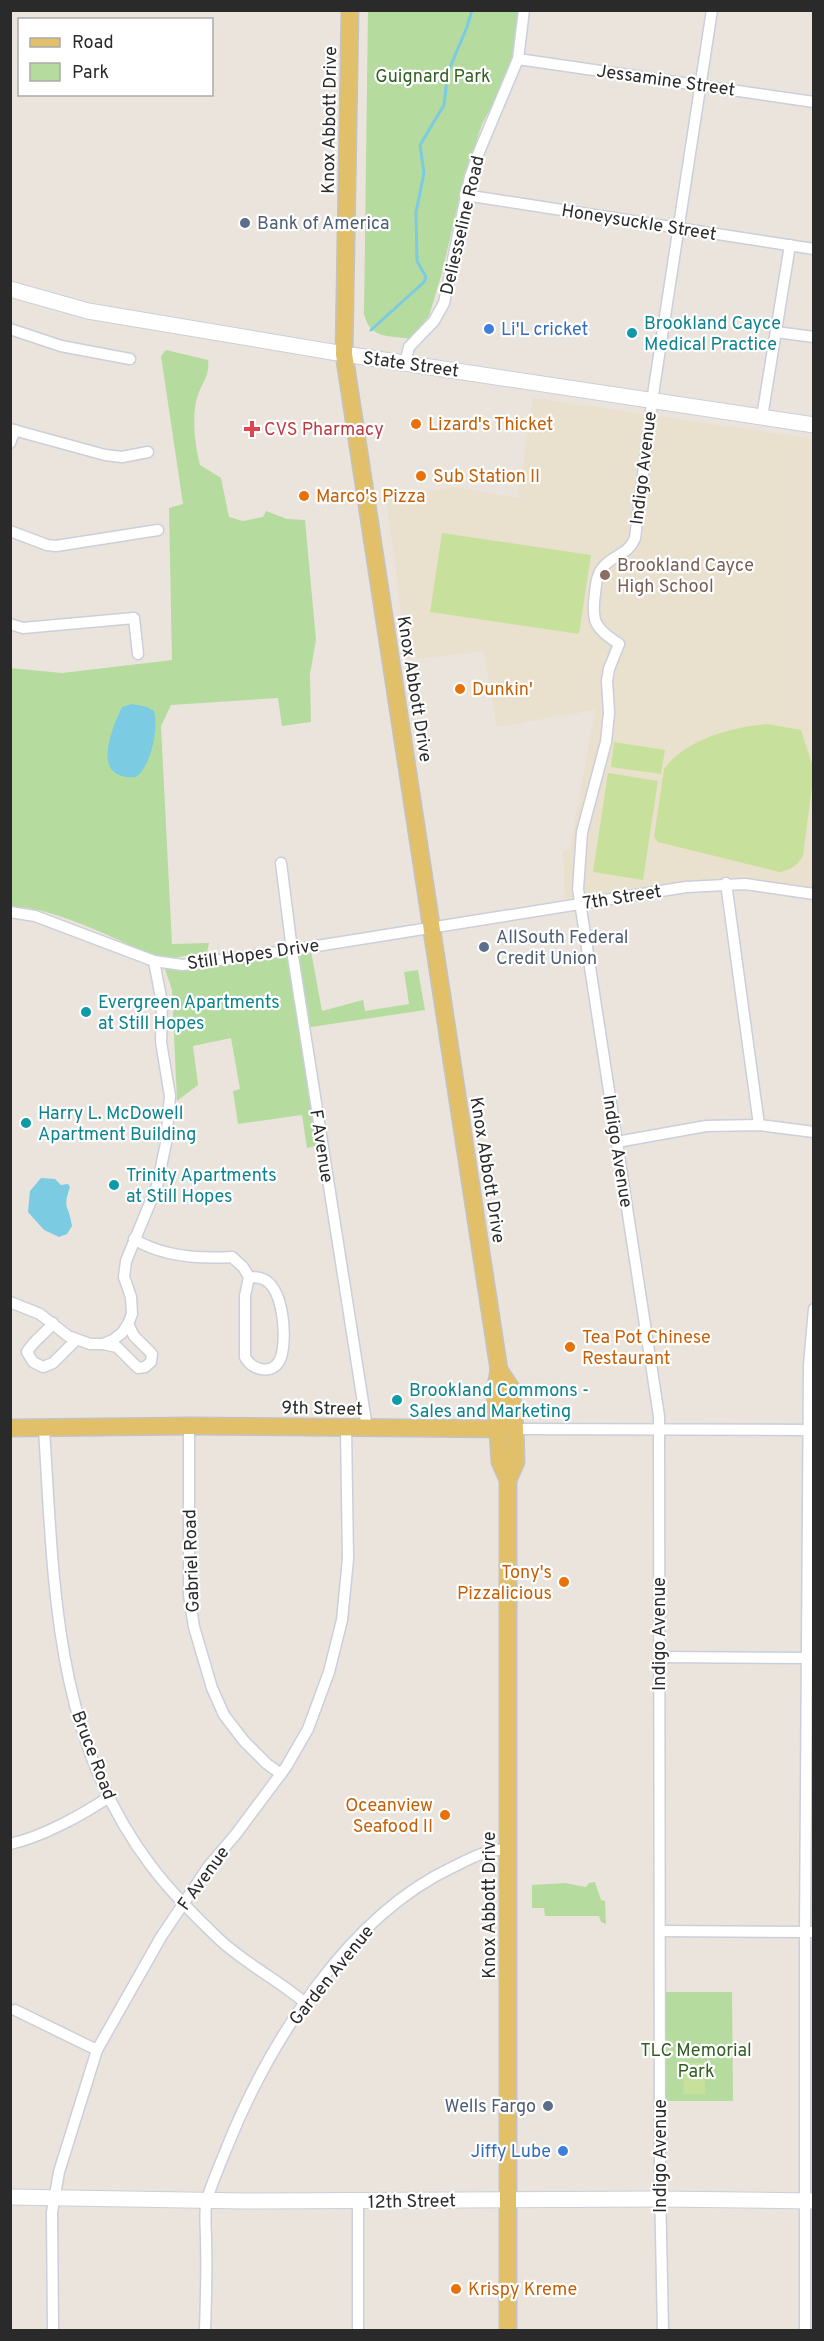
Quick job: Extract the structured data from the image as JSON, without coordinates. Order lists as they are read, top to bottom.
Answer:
{
  "streets": {
    "main road": [
      "Knox Abbott Drive",
      "State Street",
      "9th Street",
      "12th Street"
    ],
    "street": [
      "Jessamine Street",
      "Honeysuckle Street",
      "Deliesseline Road",
      "Indigo Avenue",
      "7th Street",
      "Still Hopes Drive",
      "F Avenue",
      "Gabriel Road",
      "Bruce Road",
      "Garden Avenue"
    ]
  },
  "crossings": [
    ["Jessamine Street", "Deliesseline Road"],
    ["Jessamine Street", "Indigo Avenue"],
    ["Knox Abbott Drive", "State Street"],
    ["Knox Abbott Drive", "7th Street"],
    ["Knox Abbott Drive", "Still Hopes Drive"],
    ["Knox Abbott Drive", "9th Street"],
    ["Knox Abbott Drive", "Garden Avenue"],
    ["Knox Abbott Drive", "12th Street"],
    ["Honeysuckle Street", "Deliesseline Road"],
    ["Honeysuckle Street", "Indigo Avenue"],
    ["Deliesseline Road", "State Street"],
    ["State Street", "Indigo Avenue"],
    ["Indigo Avenue", "7th Street"],
    ["Indigo Avenue", "9th Street"],
    ["Indigo Avenue", "12th Street"],
    ["7th Street", "Still Hopes Drive"],
    ["Still Hopes Drive", "F Avenue"],
    ["F Avenue", "9th Street"],
    ["F Avenue", "Gabriel Road"],
    ["F Avenue", "Bruce Road"],
    ["F Avenue", "12th Street"],
    ["9th Street", "Gabriel Road"],
    ["9th Street", "Bruce Road"],
    ["Bruce Road", "Garden Avenue"],
    ["Garden Avenue", "12th Street"]
  ],
  "parks": ["Guignard Park", "TLC Memorial Park"],
  "places": {
    "other": [
      "Bank of America",
      "Li'L cricket",
      "Brookland Cayce Medical Practice",
      "Lizard's Thicket",
      "Sub Station II",
      "Marco's Pizza",
      "Brookland Cayce High School",
      "Dunkin'",
      "AllSouth Federal Credit Union",
      "Evergreen Apartments at Still Hopes",
      "Harry L. McDowell Apartment Building",
      "Trinity Apartments at Still Hopes",
      "Tea Pot Chinese Restaurant",
      "Brookland Commons - Sales and Marketing",
      "Tony's Pizzalicious",
      "Oceanview Seafood II",
      "Wells Fargo",
      "Jiffy Lube",
      "Krispy Kreme"
    ],
    "health": ["CVS Pharmacy"]
  },
  "legend": ["Road", "Park"]
}
